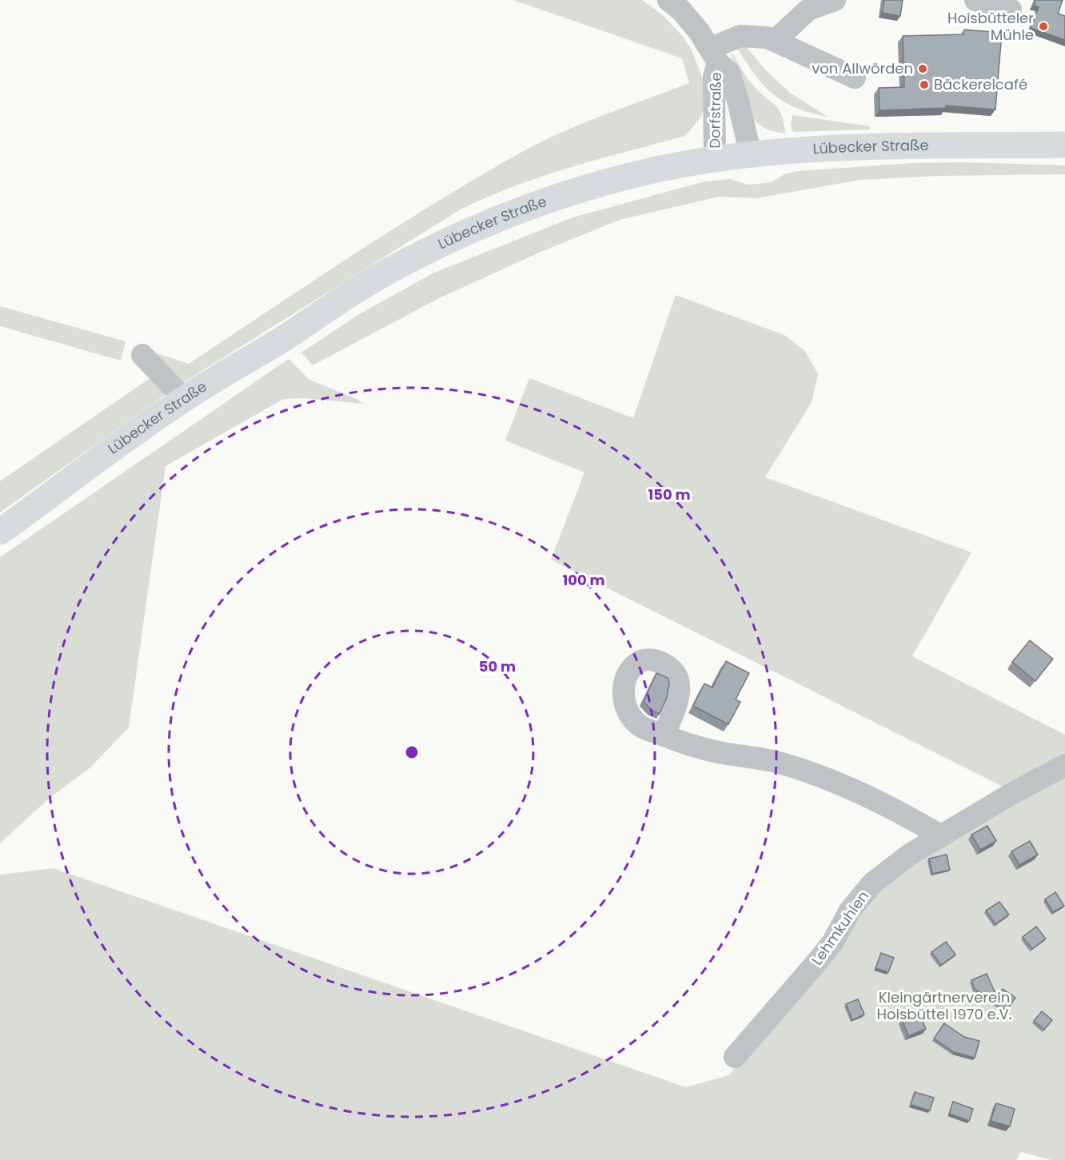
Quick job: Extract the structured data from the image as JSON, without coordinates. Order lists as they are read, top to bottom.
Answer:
{
  "streets": {
    "main road": ["Lübecker Straße"],
    "street": ["Dorfstraße", "Lehmkuhlen"]
  },
  "crossings": [
    ["Dorfstraße", "Lübecker Straße"]
  ],
  "parks": ["Kleingärtnerverein Hoisbüttel 1970 e.V."],
  "places": ["Hoisbütteler Mühle", "von Allwörden", "Bäckereicafé"],
  "rings": ["150 m", "100 m", "50 m"]
}
